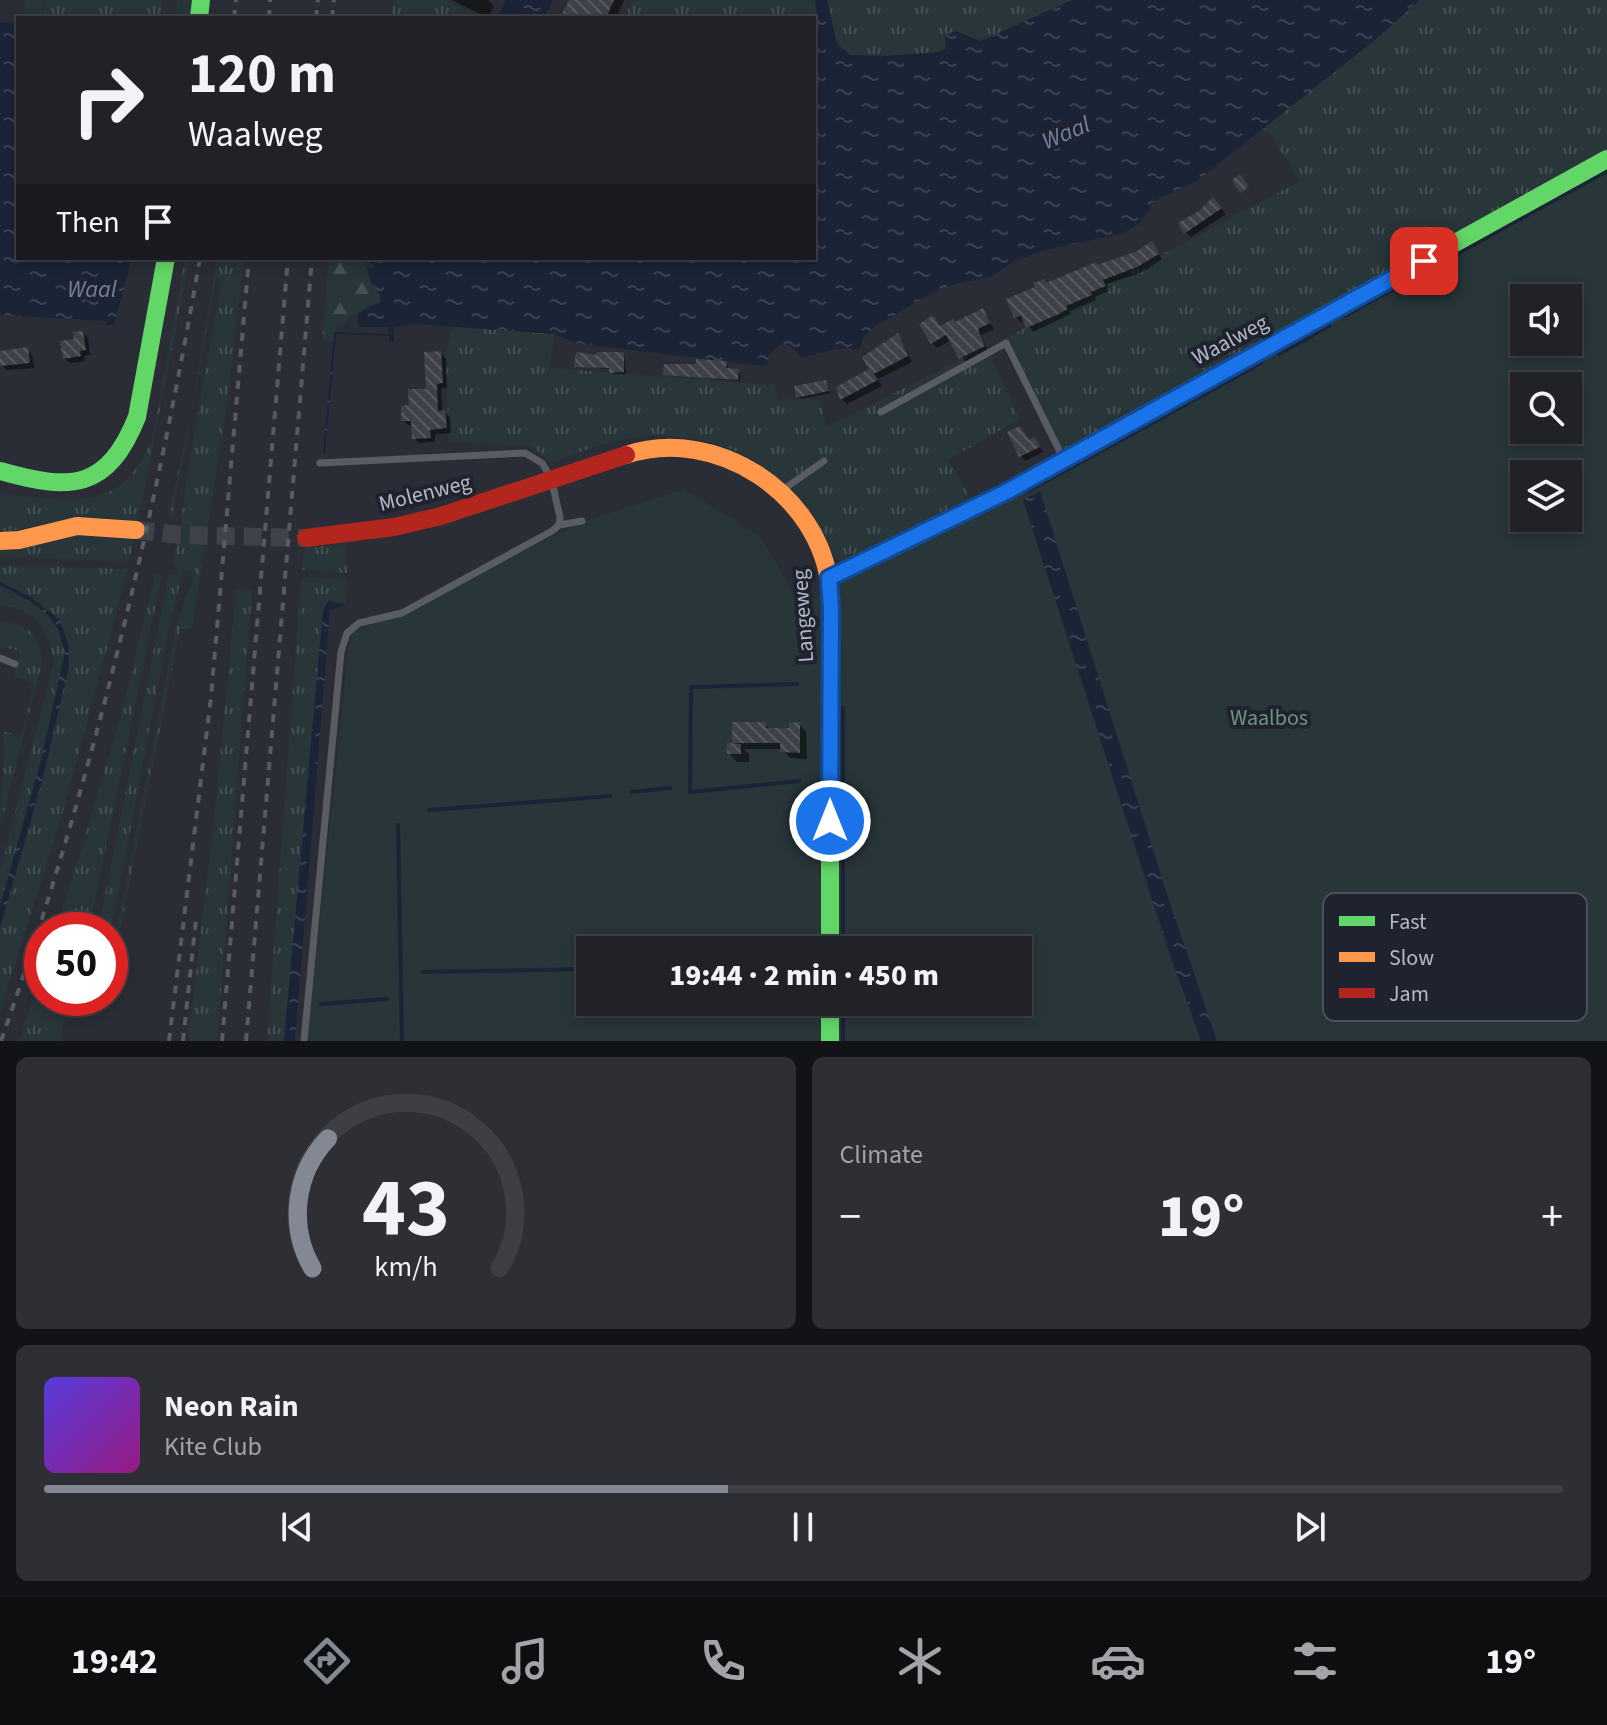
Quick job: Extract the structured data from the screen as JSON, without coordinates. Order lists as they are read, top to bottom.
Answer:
{
  "streets": {
    "street": ["Waalweg", "Molenweg", "Langeweg"]
  },
  "crossings": [
    ["Waalweg", "Langeweg"],
    ["Molenweg", "Langeweg"]
  ],
  "water": ["Waal"],
  "parks": ["Waalbos"],
  "legend": ["Fast", "Slow", "Jam"],
  "page": {
    "turn": ["120 m", "Waalweg"],
    "then": "Then",
    "limit": "50",
    "trip": "19:44 · 2 min · 450 m",
    "tile": "Climate",
    "heat": ["−", "19°", "+"],
    "song": ["Neon Rain", "Kite Club"],
    "tabs": ["19:42", "19°"],
    "gauge": ["43", "km/h"]
  }
}
